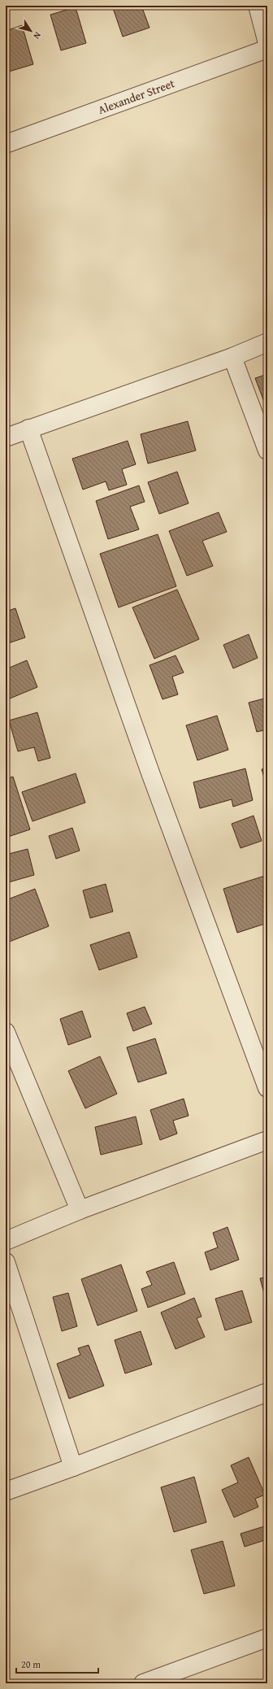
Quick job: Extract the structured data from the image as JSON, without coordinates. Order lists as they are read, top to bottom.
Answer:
{
  "streets": {
    "street": ["Alexander Street"]
  },
  "scale_bar": "20 m",
  "north": "bottom right"
}
